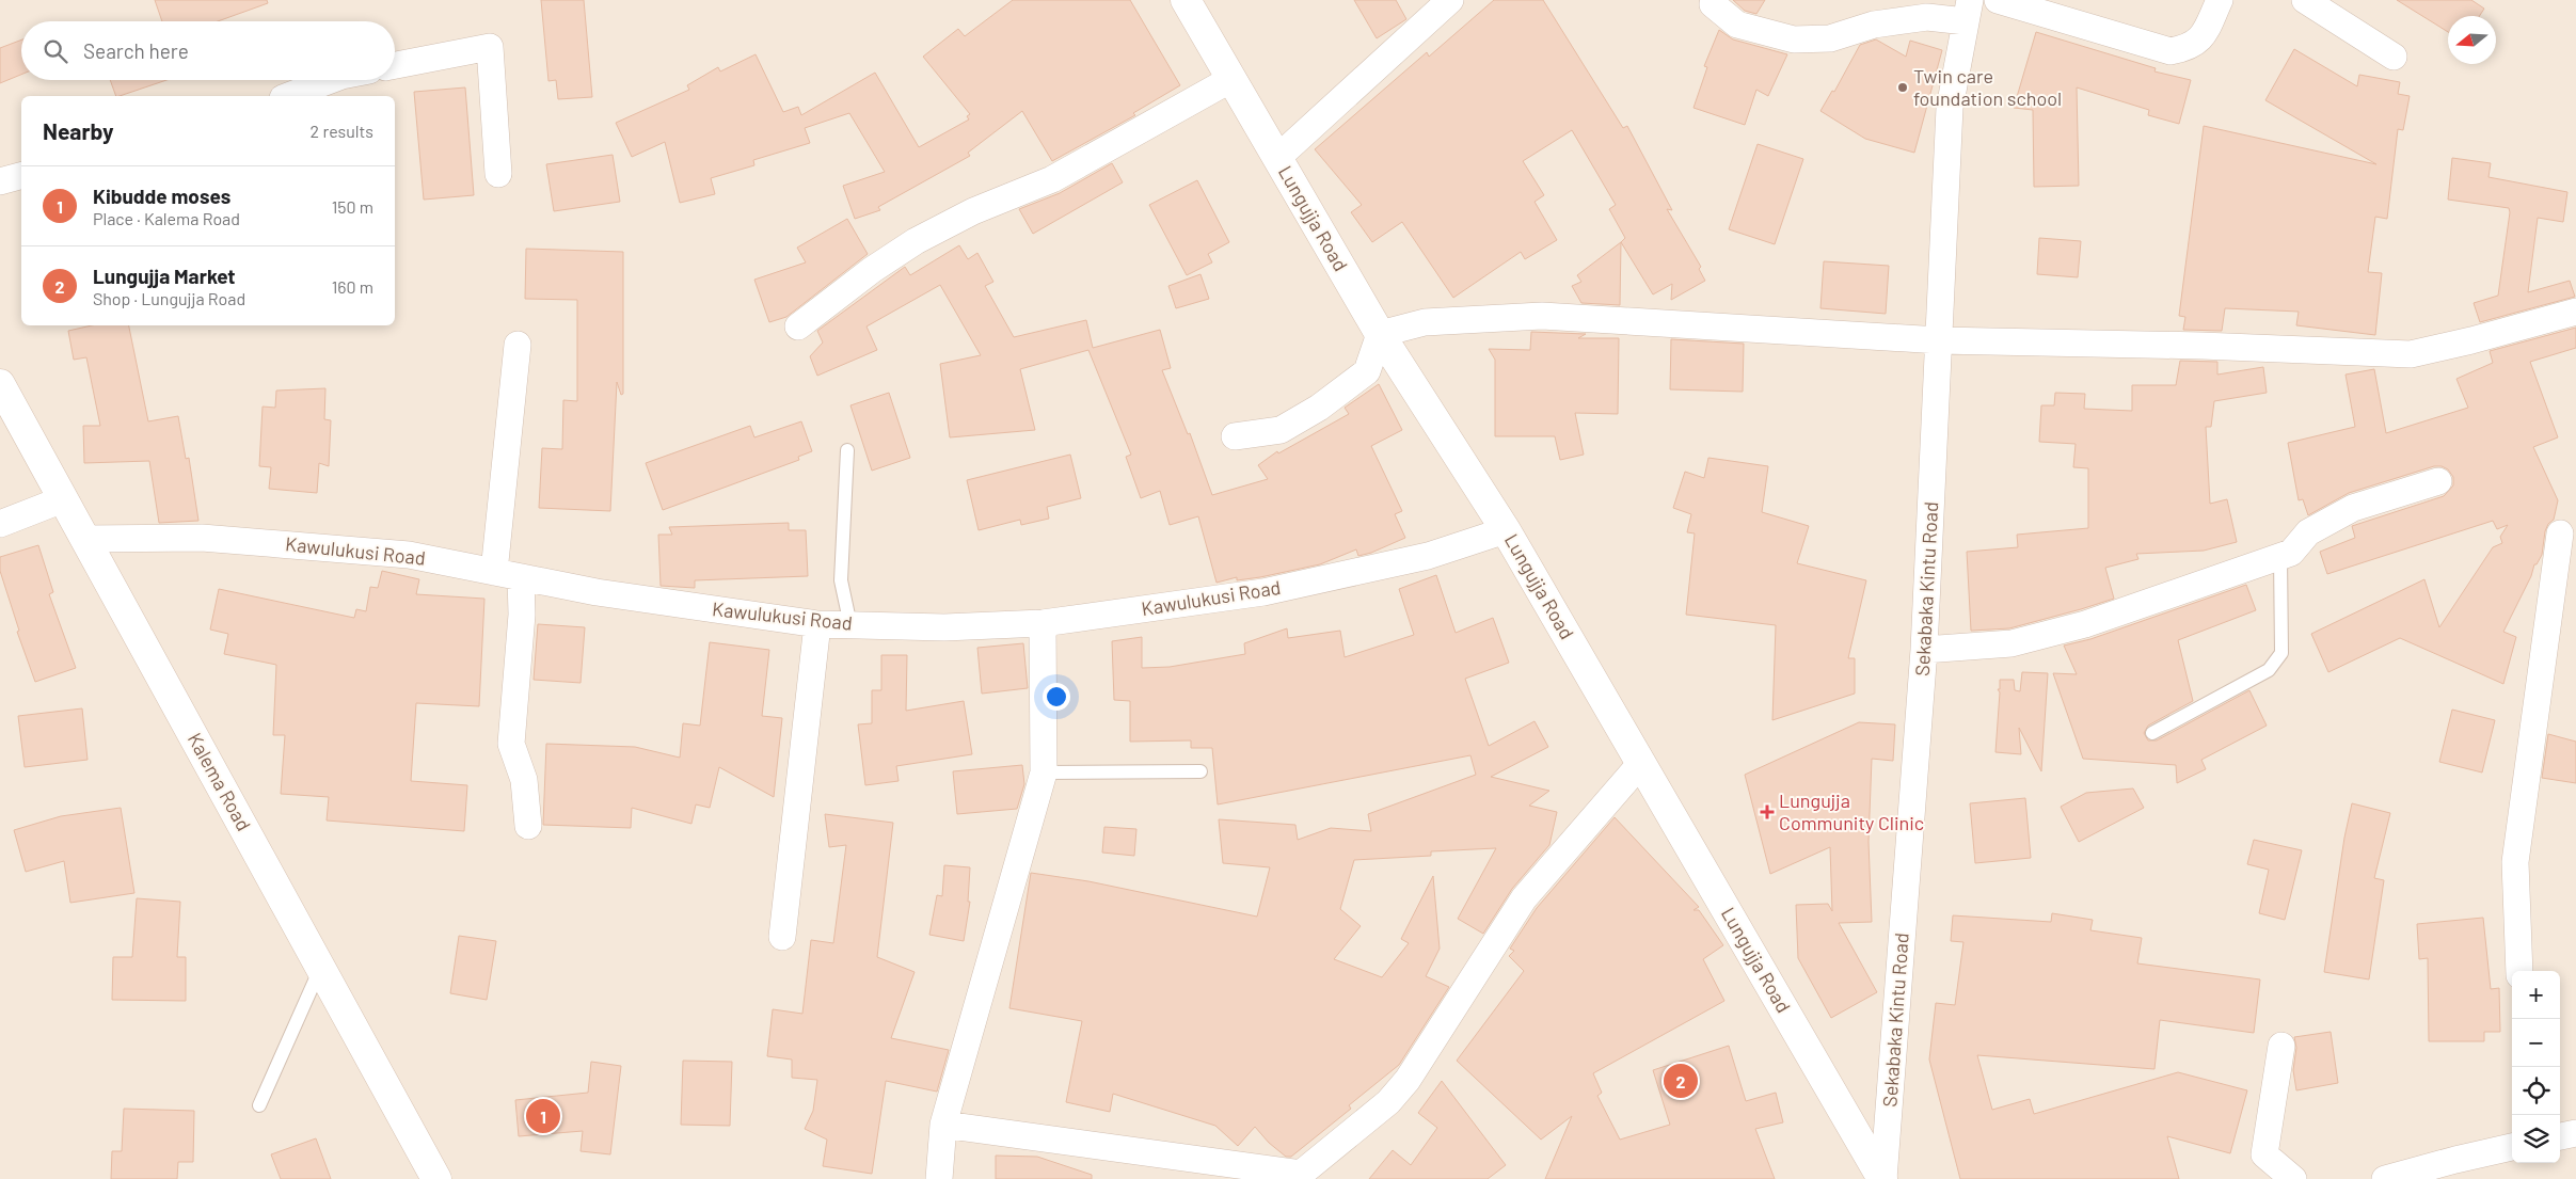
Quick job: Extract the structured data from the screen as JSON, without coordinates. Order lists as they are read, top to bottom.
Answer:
{
  "streets": {
    "street": [
      "Lungujja Road",
      "Kawulukusi Road",
      "Sekabaka Kintu Road",
      "Kalema Road"
    ]
  },
  "crossings": [
    ["Lungujja Road", "Kawulukusi Road"],
    ["Lungujja Road", "Sekabaka Kintu Road"],
    ["Kawulukusi Road", "Kalema Road"]
  ],
  "places": {
    "other": ["Twin care foundation school"],
    "health": ["Lungujja Community Clinic"]
  },
  "north": "left",
  "page": {
    "search": "Search here",
    "heading": ["Nearby", "2 results"],
    "list": [
      {
        "mark": "1",
        "name": "Kibudde moses",
        "note": "Place · Kalema Road",
        "value": "150 m"
      },
      {
        "mark": "2",
        "name": "Lungujja Market",
        "note": "Shop · Lungujja Road",
        "value": "160 m"
      }
    ],
    "map_buttons": ["+", "−"],
    "pins": ["2", "1"]
  }
}
